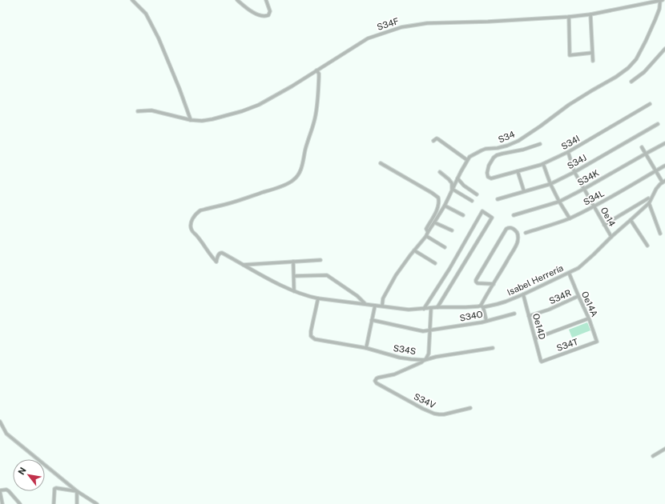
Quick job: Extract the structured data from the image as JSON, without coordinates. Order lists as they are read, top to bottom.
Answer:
{
  "streets": {
    "street": [
      "S34F",
      "S34",
      "S34I",
      "S34J",
      "S34K",
      "S34L",
      "Oe14",
      "Isabel Herrería",
      "S34R",
      "Oe14A",
      "S34O",
      "Oe14D",
      "S34T",
      "S34S",
      "S34V"
    ]
  },
  "crossings": [
    ["S34F", "S34"],
    ["S34F", "Isabel Herrería"],
    ["S34", "Isabel Herrería"],
    ["S34I", "Oe14"],
    ["S34J", "Oe14"],
    ["S34K", "Oe14"],
    ["S34L", "Oe14"],
    ["Oe14", "Isabel Herrería"],
    ["Isabel Herrería", "Oe14A"],
    ["Isabel Herrería", "Oe14D"],
    ["Isabel Herrería", "S34S"],
    ["S34R", "Oe14A"],
    ["S34R", "Oe14D"],
    ["Oe14A", "S34T"],
    ["Oe14D", "S34T"],
    ["S34S", "S34V"]
  ],
  "north": "top left"
}
